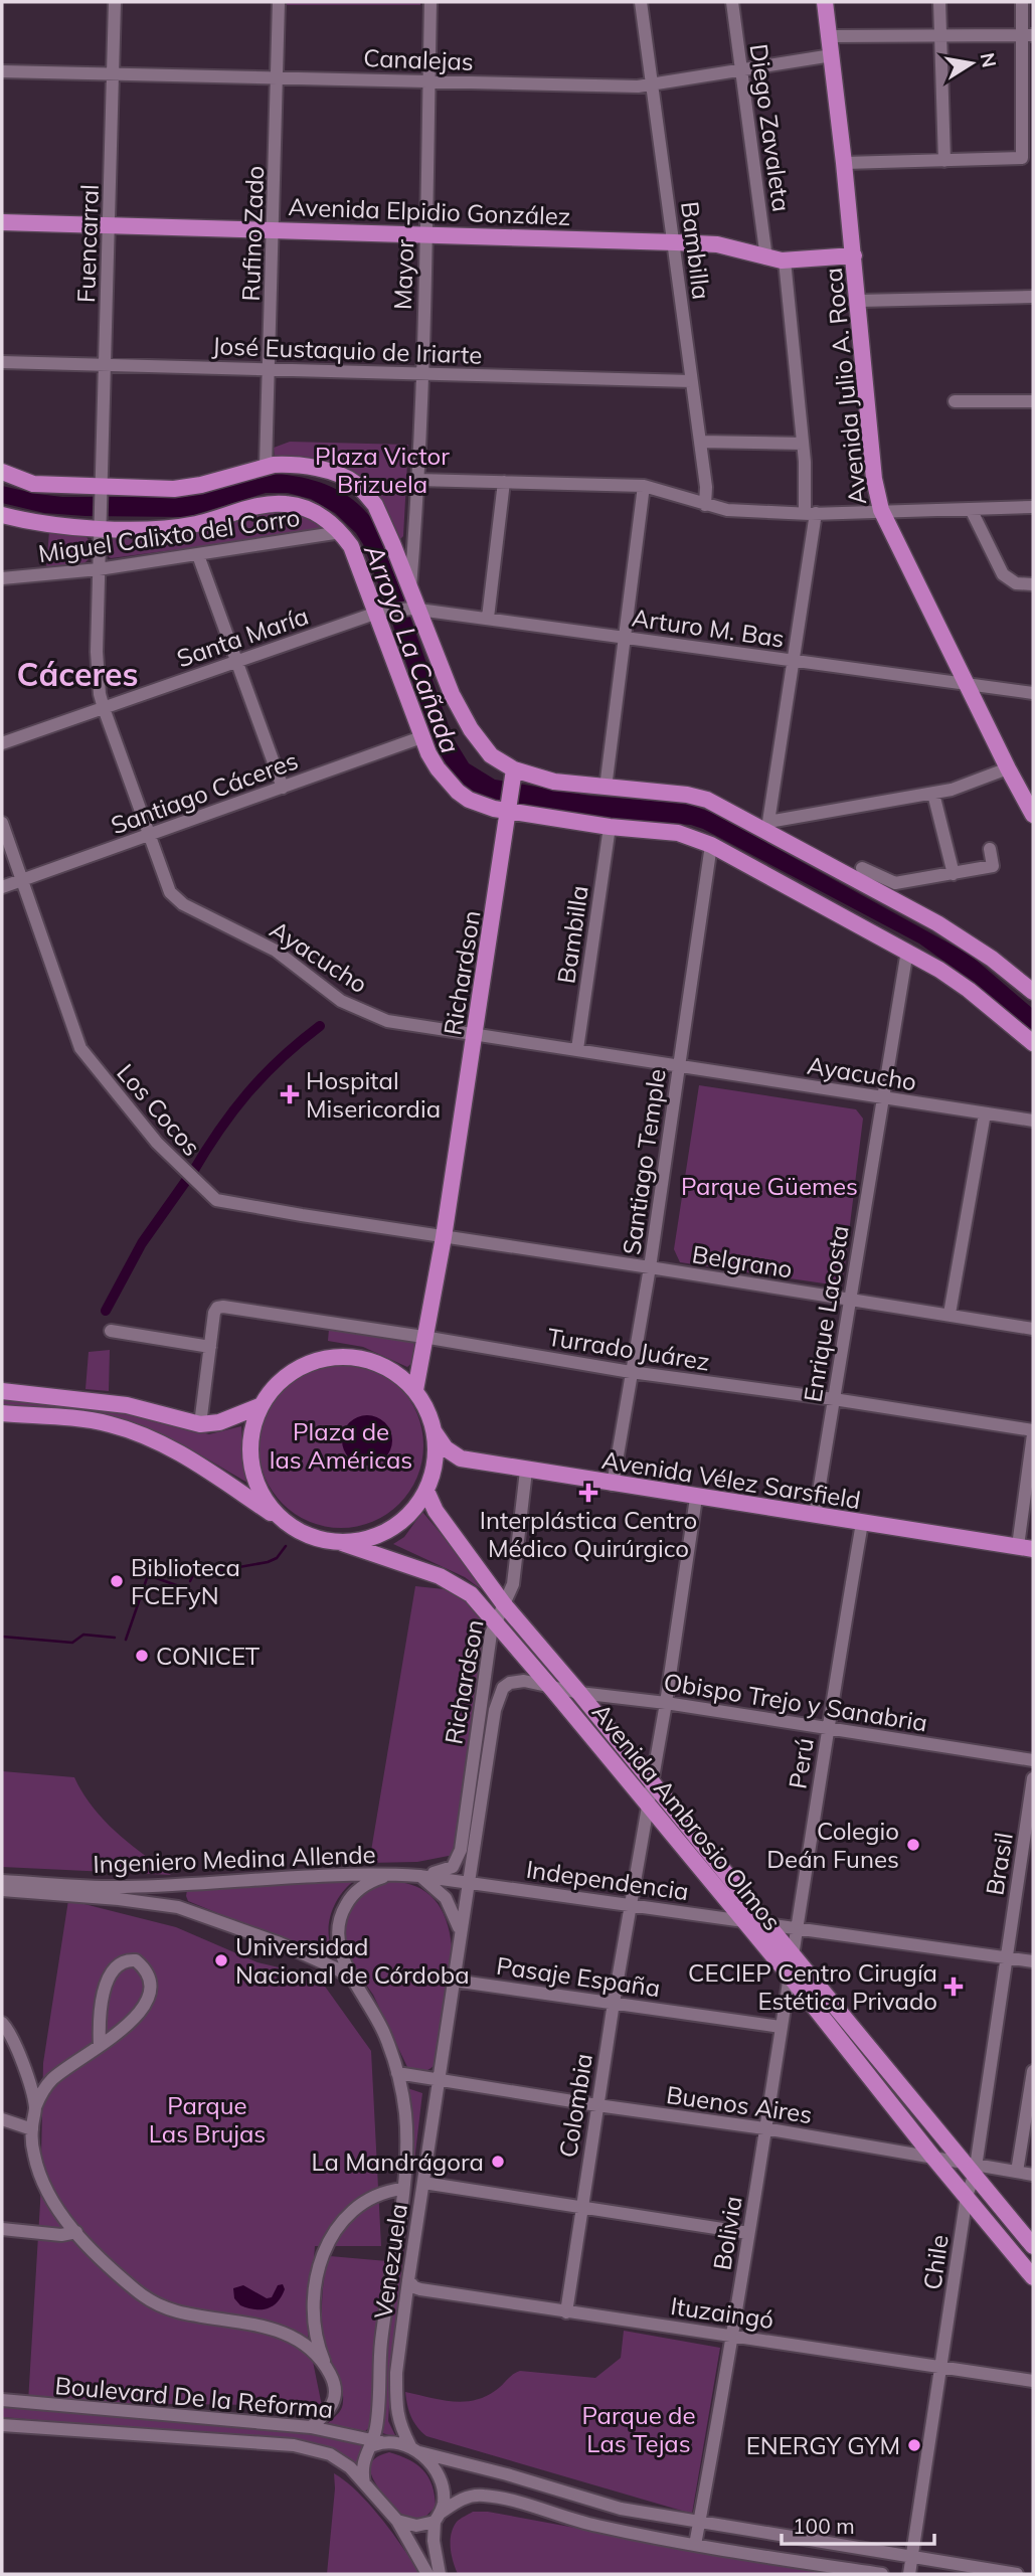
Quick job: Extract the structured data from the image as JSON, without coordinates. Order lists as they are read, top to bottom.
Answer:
{
  "streets": {
    "main road": [
      "Avenida Elpidio González",
      "Avenida Julio A. Roca",
      "Richardson",
      "Avenida Vélez Sarsfield",
      "Avenida Ambrosio Olmos"
    ],
    "street": [
      "Canalejas",
      "Diego Zavaleta",
      "Rufino Zado",
      "Fuencarral",
      "Bambilla",
      "Mayor",
      "José Eustaquio de Iriarte",
      "Miguel Calixto del Corro",
      "Arturo M. Bas",
      "Santa María",
      "Santiago Cáceres",
      "Ayacucho",
      "Los Cocos",
      "Santiago Temple",
      "Belgrano",
      "Enrique Lacosta",
      "Turrado Juárez",
      "Obispo Trejo y Sanabria",
      "Perú",
      "Ingeniero Medina Allende",
      "Brasil",
      "Independencia",
      "Pasaje España",
      "Buenos Aires",
      "Colombia",
      "Bolivia",
      "Venezuela",
      "Chile",
      "Ituzaingó",
      "Boulevard De la Reforma"
    ]
  },
  "crossings": [
    ["Canalejas", "Diego Zavaleta"],
    ["Canalejas", "Rufino Zado"],
    ["Canalejas", "Fuencarral"],
    ["Canalejas", "Bambilla"],
    ["Canalejas", "Mayor"],
    ["Canalejas", "Avenida Julio A. Roca"],
    ["Diego Zavaleta", "Avenida Elpidio González"],
    ["Avenida Elpidio González", "Rufino Zado"],
    ["Avenida Elpidio González", "Fuencarral"],
    ["Avenida Elpidio González", "Bambilla"],
    ["Avenida Elpidio González", "Mayor"],
    ["Avenida Elpidio González", "Avenida Julio A. Roca"],
    ["Rufino Zado", "José Eustaquio de Iriarte"],
    ["Fuencarral", "José Eustaquio de Iriarte"],
    ["Fuencarral", "Ayacucho"],
    ["Bambilla", "José Eustaquio de Iriarte"],
    ["Bambilla", "Ayacucho"],
    ["Mayor", "José Eustaquio de Iriarte"],
    ["Avenida Julio A. Roca", "Arturo M. Bas"],
    ["Miguel Calixto del Corro", "Ayacucho"],
    ["Arturo M. Bas", "Santa María"],
    ["Santa María", "Ayacucho"],
    ["Santiago Cáceres", "Ayacucho"],
    ["Santiago Cáceres", "Los Cocos"],
    ["Ayacucho", "Richardson"],
    ["Ayacucho", "Santiago Temple"],
    ["Ayacucho", "Enrique Lacosta"],
    ["Richardson", "Los Cocos"],
    ["Richardson", "Belgrano"],
    ["Richardson", "Turrado Juárez"],
    ["Richardson", "Avenida Vélez Sarsfield"],
    ["Richardson", "Obispo Trejo y Sanabria"],
    ["Richardson", "Avenida Ambrosio Olmos"],
    ["Richardson", "Ingeniero Medina Allende"],
    ["Richardson", "Independencia"],
    ["Richardson", "Venezuela"],
    ["Los Cocos", "Belgrano"],
    ["Santiago Temple", "Belgrano"],
    ["Santiago Temple", "Turrado Juárez"],
    ["Santiago Temple", "Avenida Vélez Sarsfield"],
    ["Belgrano", "Enrique Lacosta"],
    ["Enrique Lacosta", "Turrado Juárez"],
    ["Enrique Lacosta", "Avenida Vélez Sarsfield"],
    ["Avenida Vélez Sarsfield", "Perú"],
    ["Avenida Vélez Sarsfield", "Avenida Ambrosio Olmos"],
    ["Obispo Trejo y Sanabria", "Perú"],
    ["Obispo Trejo y Sanabria", "Avenida Ambrosio Olmos"],
    ["Perú", "Independencia"],
    ["Perú", "Bolivia"],
    ["Avenida Ambrosio Olmos", "Independencia"],
    ["Avenida Ambrosio Olmos", "Buenos Aires"],
    ["Avenida Ambrosio Olmos", "Bolivia"],
    ["Avenida Ambrosio Olmos", "Chile"],
    ["Ingeniero Medina Allende", "Independencia"],
    ["Ingeniero Medina Allende", "Venezuela"],
    ["Brasil", "Independencia"],
    ["Brasil", "Chile"],
    ["Independencia", "Colombia"],
    ["Independencia", "Bolivia"],
    ["Independencia", "Venezuela"],
    ["Independencia", "Chile"],
    ["Pasaje España", "Colombia"],
    ["Pasaje España", "Bolivia"],
    ["Pasaje España", "Venezuela"],
    ["Buenos Aires", "Colombia"],
    ["Buenos Aires", "Bolivia"],
    ["Buenos Aires", "Venezuela"],
    ["Buenos Aires", "Chile"],
    ["Colombia", "Ituzaingó"],
    ["Bolivia", "Ituzaingó"],
    ["Venezuela", "Ituzaingó"],
    ["Venezuela", "Boulevard De la Reforma"],
    ["Chile", "Ituzaingó"]
  ],
  "districts": ["Cáceres"],
  "water": ["Arroyo La Cañada"],
  "parks": [
    "Plaza Victor Brizuela",
    "Parque Güemes",
    "Plaza de las Américas",
    "Parque Las Brujas",
    "Parque de Las Tejas"
  ],
  "places": {
    "health": ["Hospital Misericordia", "Interplástica Centro Médico Quirúrgico", "CECIEP Centro Cirugía Estética Privado"],
    "other": [
      "Biblioteca FCEFyN",
      "CONICET",
      "Colegio Deán Funes",
      "Universidad Nacional de Córdoba",
      "La Mandrágora",
      "ENERGY GYM"
    ]
  },
  "scale_bar": "100 m",
  "north": "right"
}
